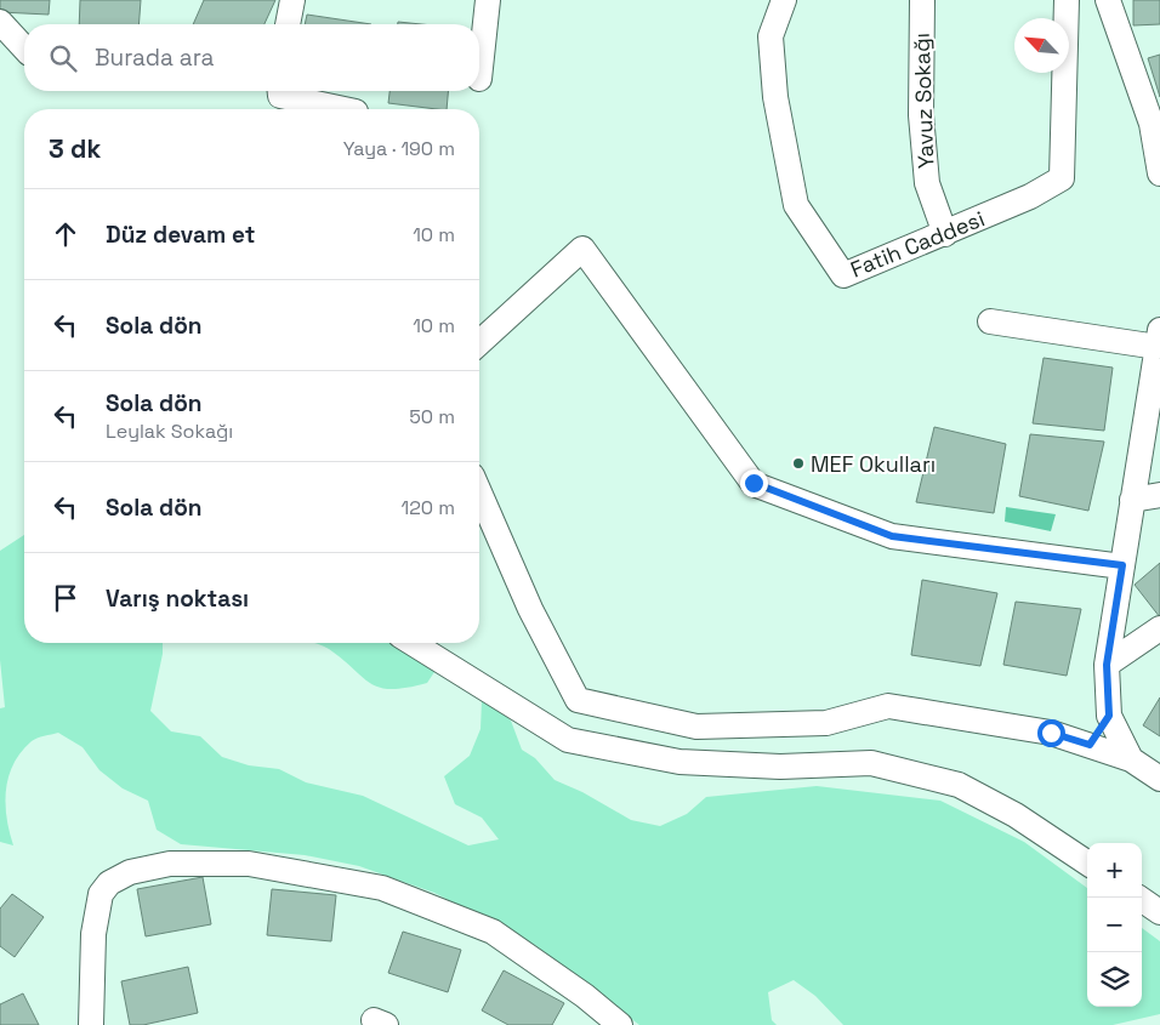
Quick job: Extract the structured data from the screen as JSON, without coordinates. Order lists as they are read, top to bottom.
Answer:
{
  "streets": {
    "street": ["Yavuz Sokağı", "Fatih Caddesi"]
  },
  "crossings": [
    ["Yavuz Sokağı", "Fatih Caddesi"]
  ],
  "places": ["MEF Okulları"],
  "north": "top left",
  "page": {
    "search": "Burada ara",
    "heading": ["3 dk", "Yaya · 190 m"],
    "list": [
      ["Düz devam et", "10 m"],
      ["Sola dön", "10 m"],
      ["Sola dön", "Leylak Sokağı", "50 m"],
      ["Sola dön", "120 m"],
      "Varış noktası"
    ],
    "map_buttons": ["+", "−"]
  }
}
